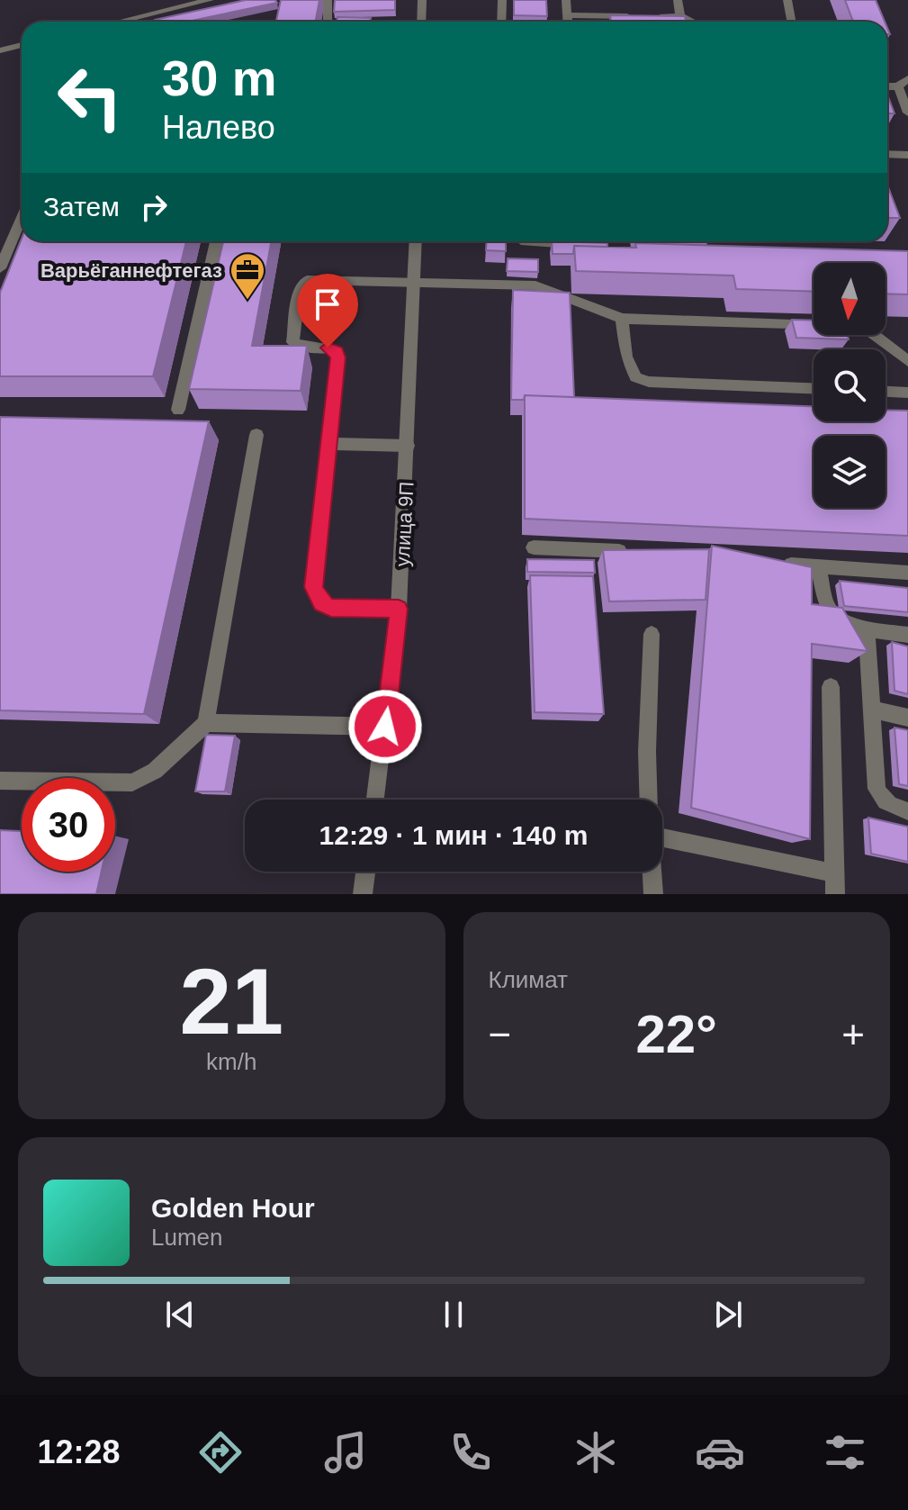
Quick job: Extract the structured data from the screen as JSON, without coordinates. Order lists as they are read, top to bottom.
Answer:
{
  "streets": {
    "street": ["улица 9П"]
  },
  "places": {
    "office": ["Варьёганнефтегаз"]
  },
  "north": "bottom",
  "page": {
    "turn": ["30 m", "Налево"],
    "then": "Затем",
    "limit": "30",
    "trip": "12:29 · 1 мин · 140 m",
    "tile": [
      ["21", "km/h"],
      "Климат"
    ],
    "heat": ["−", "22°", "+"],
    "song": ["Golden Hour", "Lumen"],
    "tabs": "12:28"
  }
}
